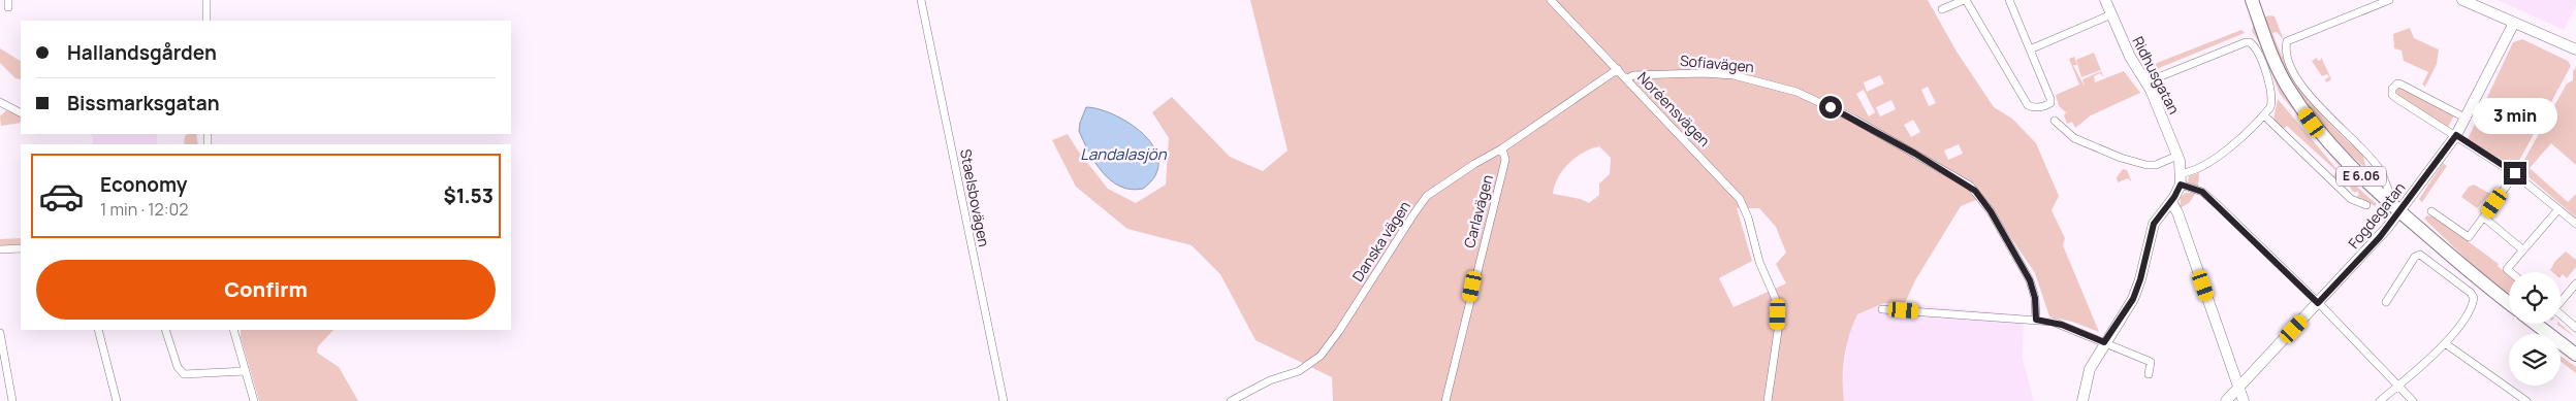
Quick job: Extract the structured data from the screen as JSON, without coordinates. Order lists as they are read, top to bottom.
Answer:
{
  "streets": {
    "highway": ["E 6.06"],
    "street": [
      "Sofiavägen",
      "Ridhusgatan",
      "Noréensvägen",
      "Staelsbovägen",
      "Carlavägen",
      "Fogdegatan",
      "Danska vägen"
    ]
  },
  "crossings": [
    ["Sofiavägen", "Noréensvägen"],
    ["Noréensvägen", "Danska vägen"],
    ["E 6.06", "Fogdegatan"],
    ["Carlavägen", "Danska vägen"]
  ],
  "water": ["Landalasjön"],
  "page": {
    "banner": ["Hallandsgården", "Bissmarksgatan"],
    "bubble": "3 min",
    "list": [
      {
        "name": "Economy",
        "note": "1 min · 12:02",
        "value": "$1.53"
      }
    ],
    "buttons": "Confirm"
  }
}
